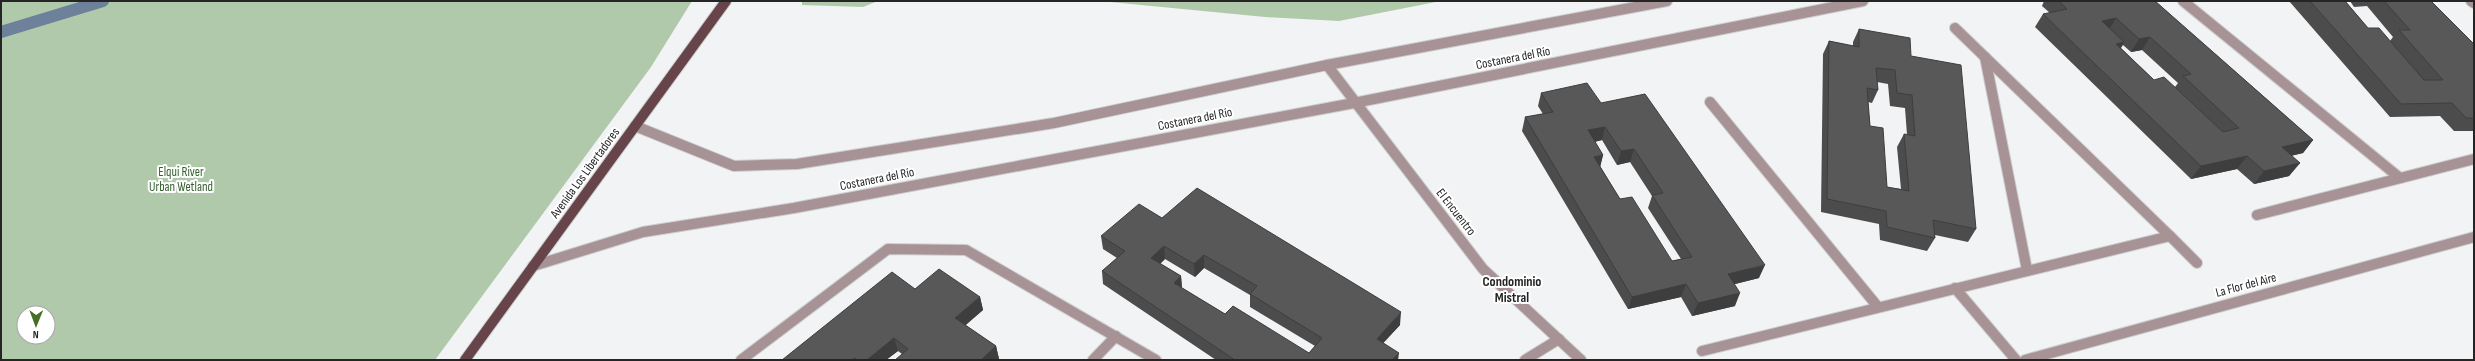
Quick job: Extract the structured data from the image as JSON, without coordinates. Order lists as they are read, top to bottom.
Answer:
{
  "streets": {
    "main road": ["Avenida Los Libertadores"],
    "street": ["Costanera del Río", "El Encuentro", "La Flor del Aire"]
  },
  "crossings": [
    ["Costanera del Río", "Avenida Los Libertadores"],
    ["Costanera del Río", "El Encuentro"]
  ],
  "districts": ["Condominio Mistral"],
  "parks": ["Elqui River Urban Wetland"],
  "north": "bottom"
}
